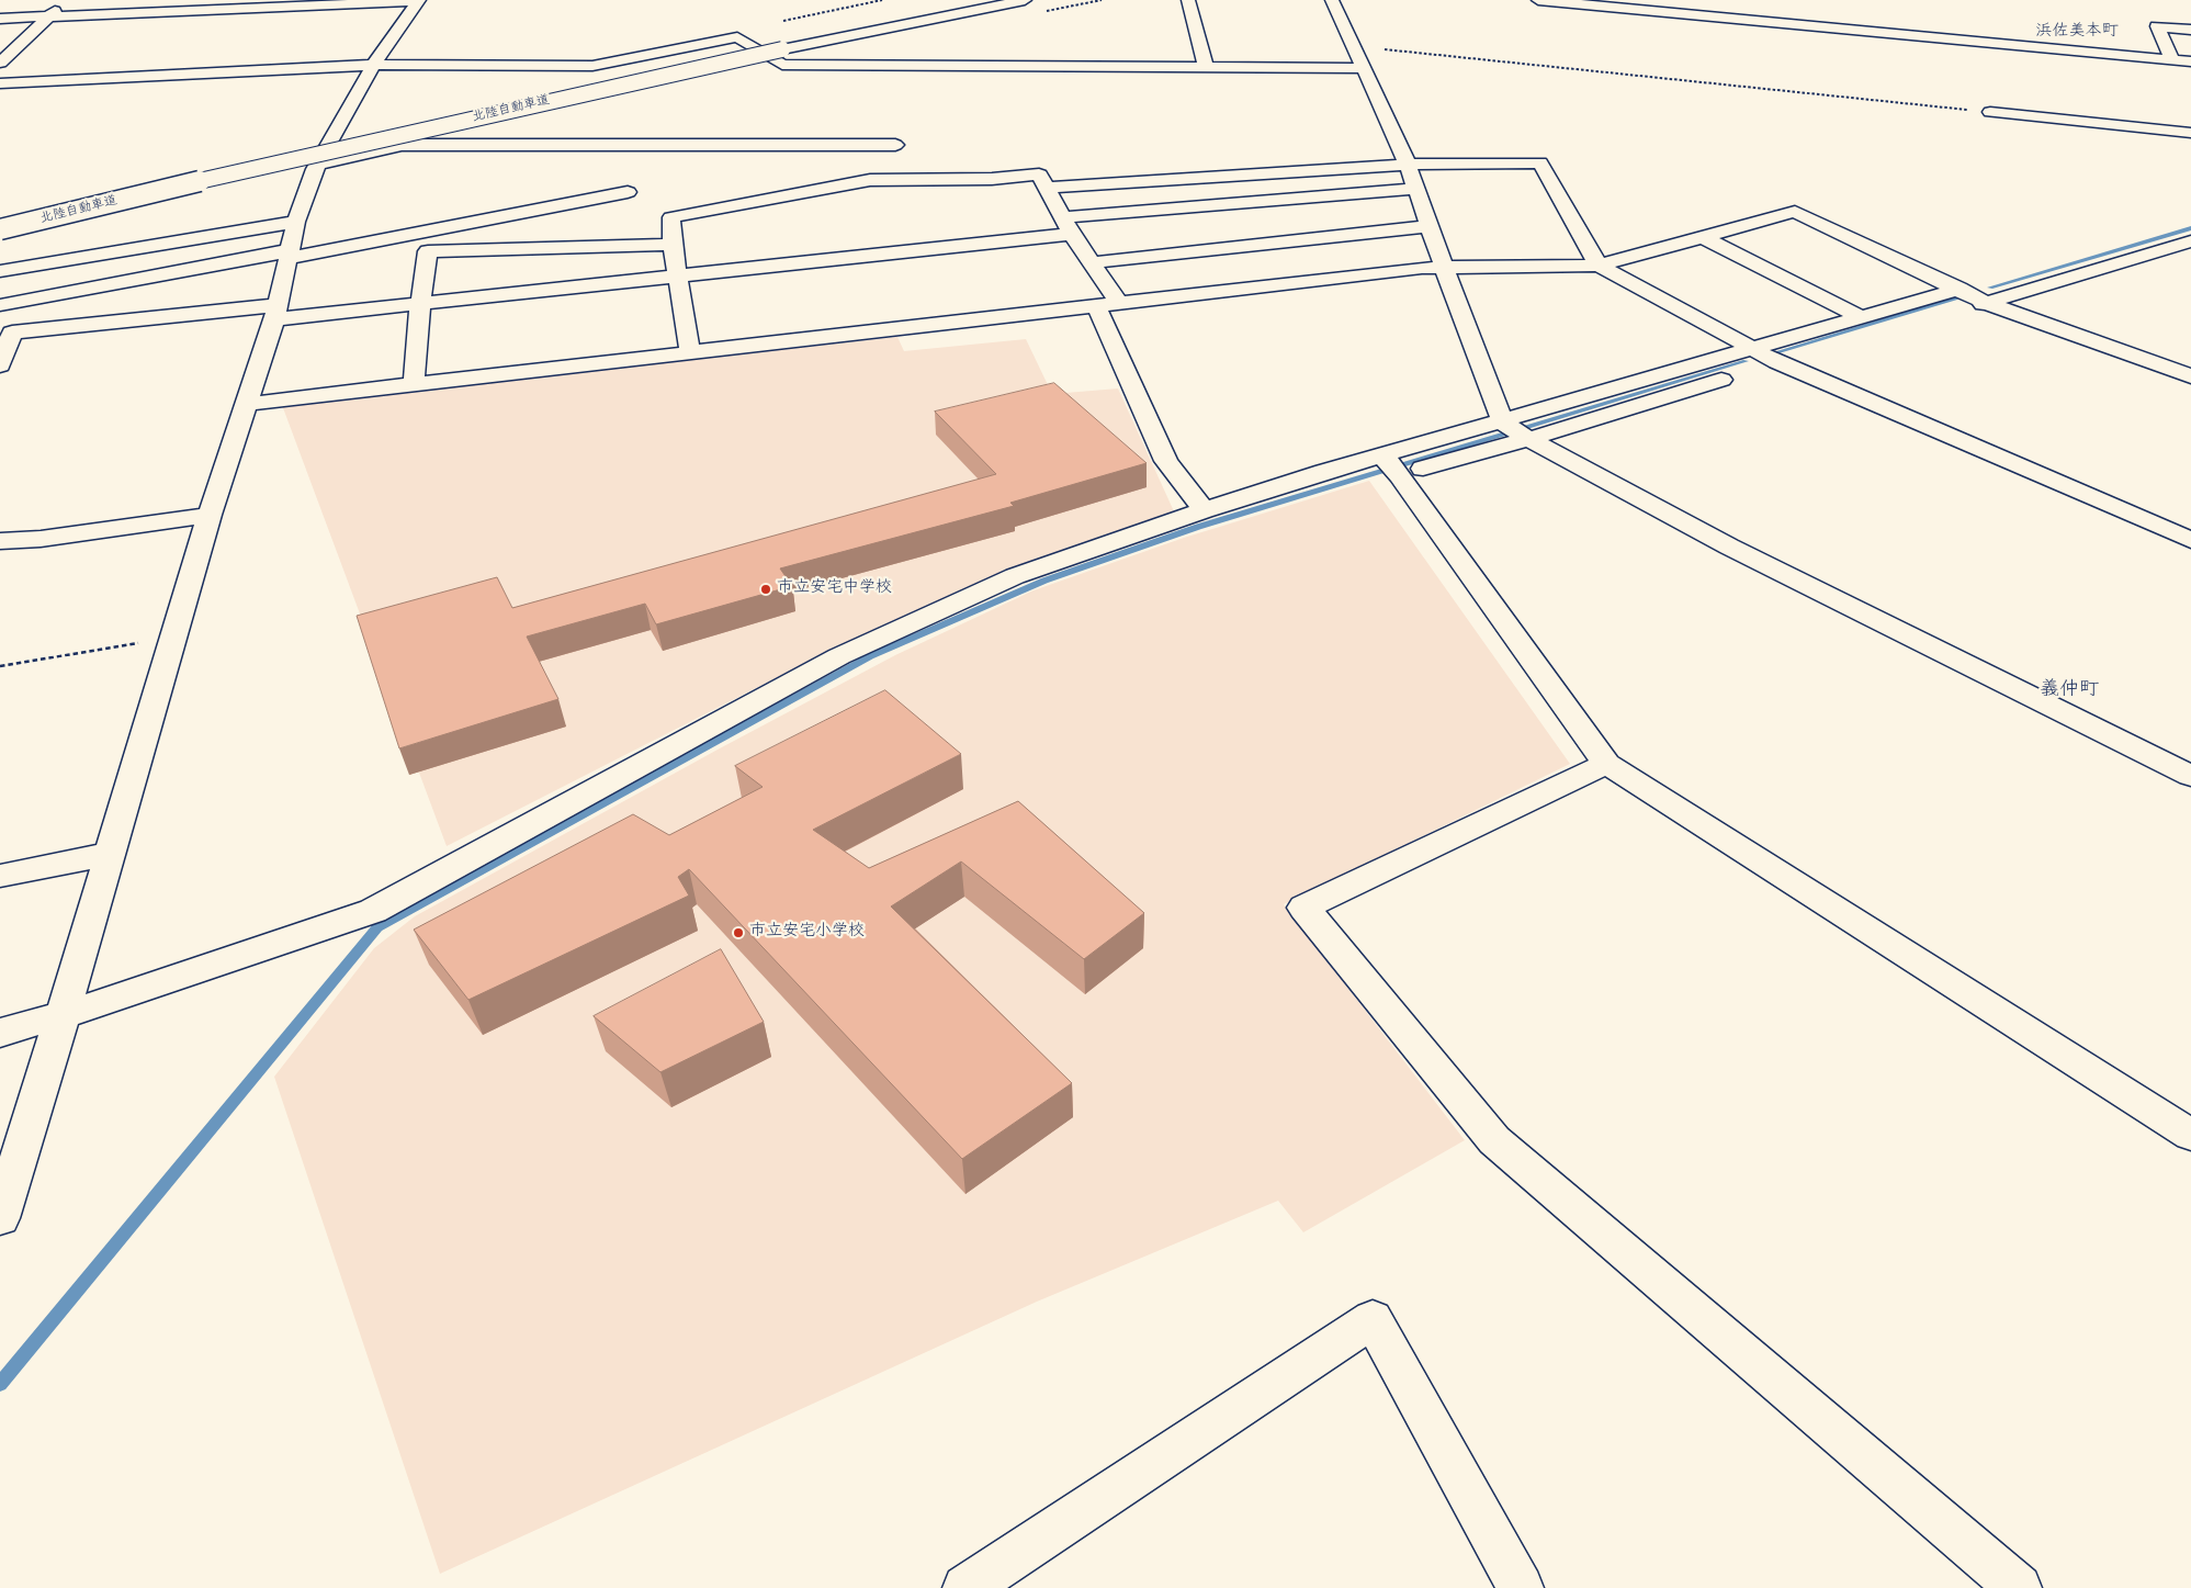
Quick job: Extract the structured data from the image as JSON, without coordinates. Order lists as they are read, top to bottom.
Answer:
{
  "streets": {
    "main road": ["北陸自動車道"]
  },
  "districts": ["浜佐美本町", "義仲町"],
  "places": ["市立安宅中学校", "市立安宅小学校"]
}
